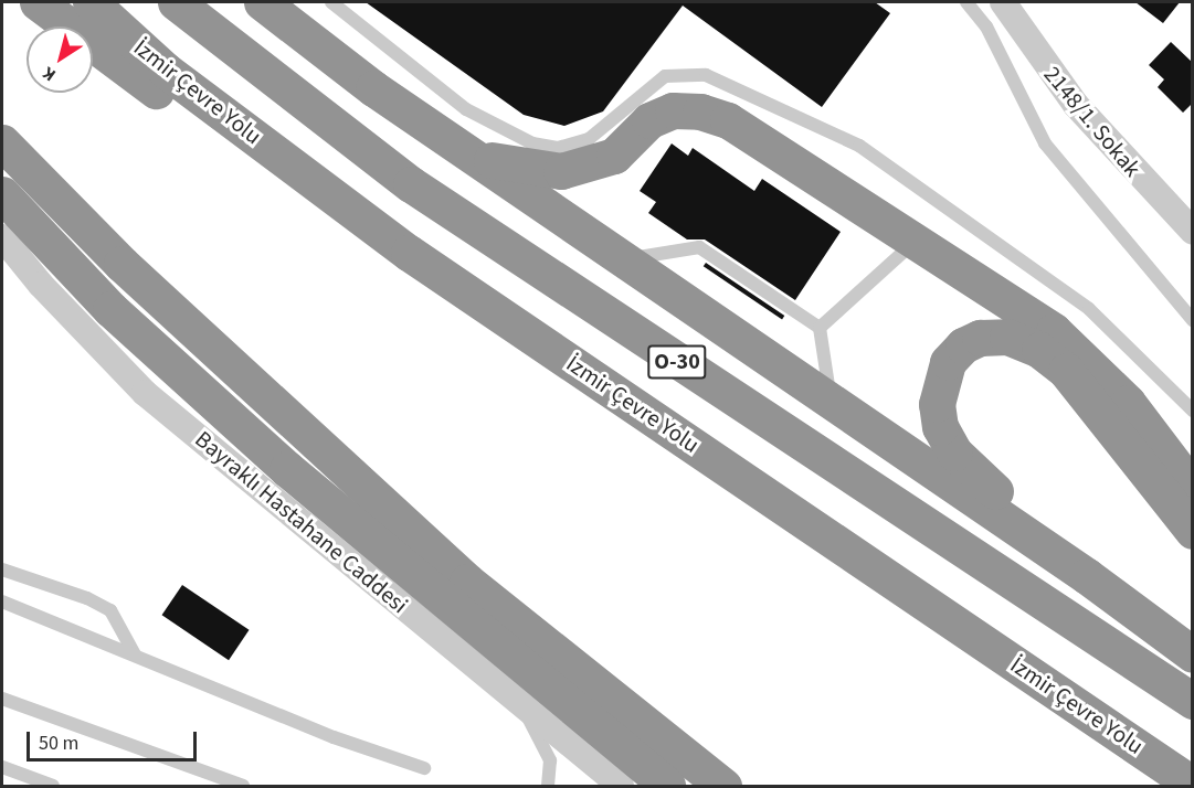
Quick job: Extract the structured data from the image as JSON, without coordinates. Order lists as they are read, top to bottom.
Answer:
{
  "streets": {
    "highway": ["İzmir Çevre Yolu", "O-30"],
    "street": ["2148/1. Sokak", "Bayraklı Hastahane Caddesi"]
  },
  "scale_bar": "50 m",
  "north": "bottom left"
}
